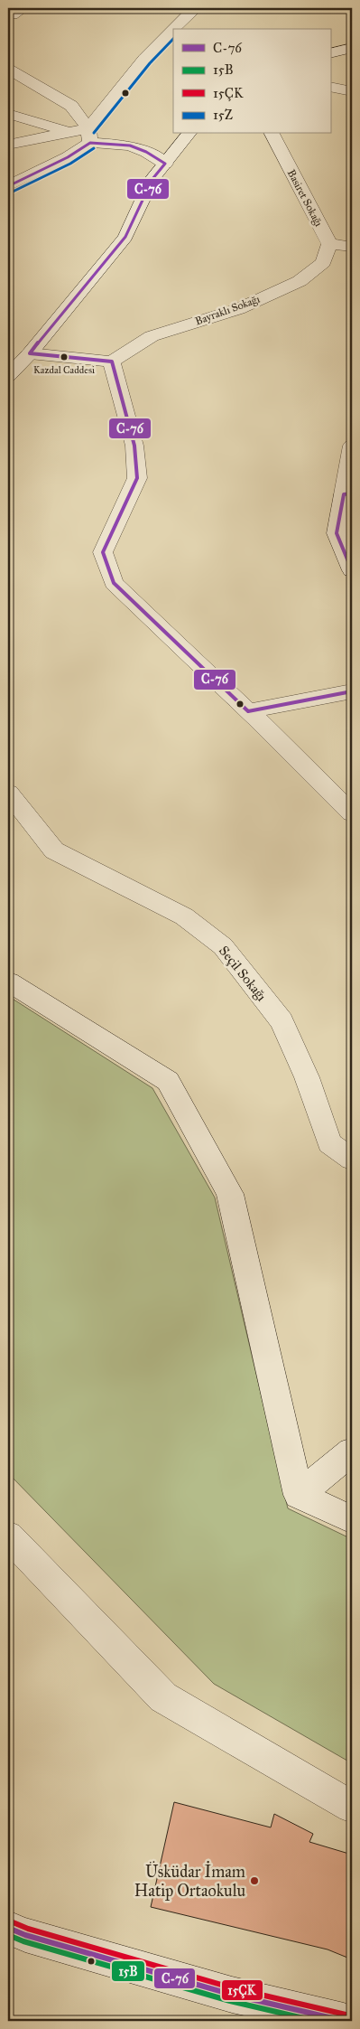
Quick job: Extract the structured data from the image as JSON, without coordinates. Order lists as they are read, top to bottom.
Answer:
{
  "streets": {
    "street": ["Basiret Sokağı", "Bayraklı Sokağı", "Seçil Sokağı"]
  },
  "crossings": [
    ["Basiret Sokağı", "Bayraklı Sokağı"]
  ],
  "places": ["Kazdal Caddesi", "Üsküdar İmam Hatip Ortaokulu"],
  "lines": [
    "transit line 15Z",
    "transit line C-76",
    "transit line 15ÇK",
    "transit line 15B"
  ],
  "legend": [
    "C-76",
    "15B",
    "15ÇK",
    "15Z"
  ]
}
